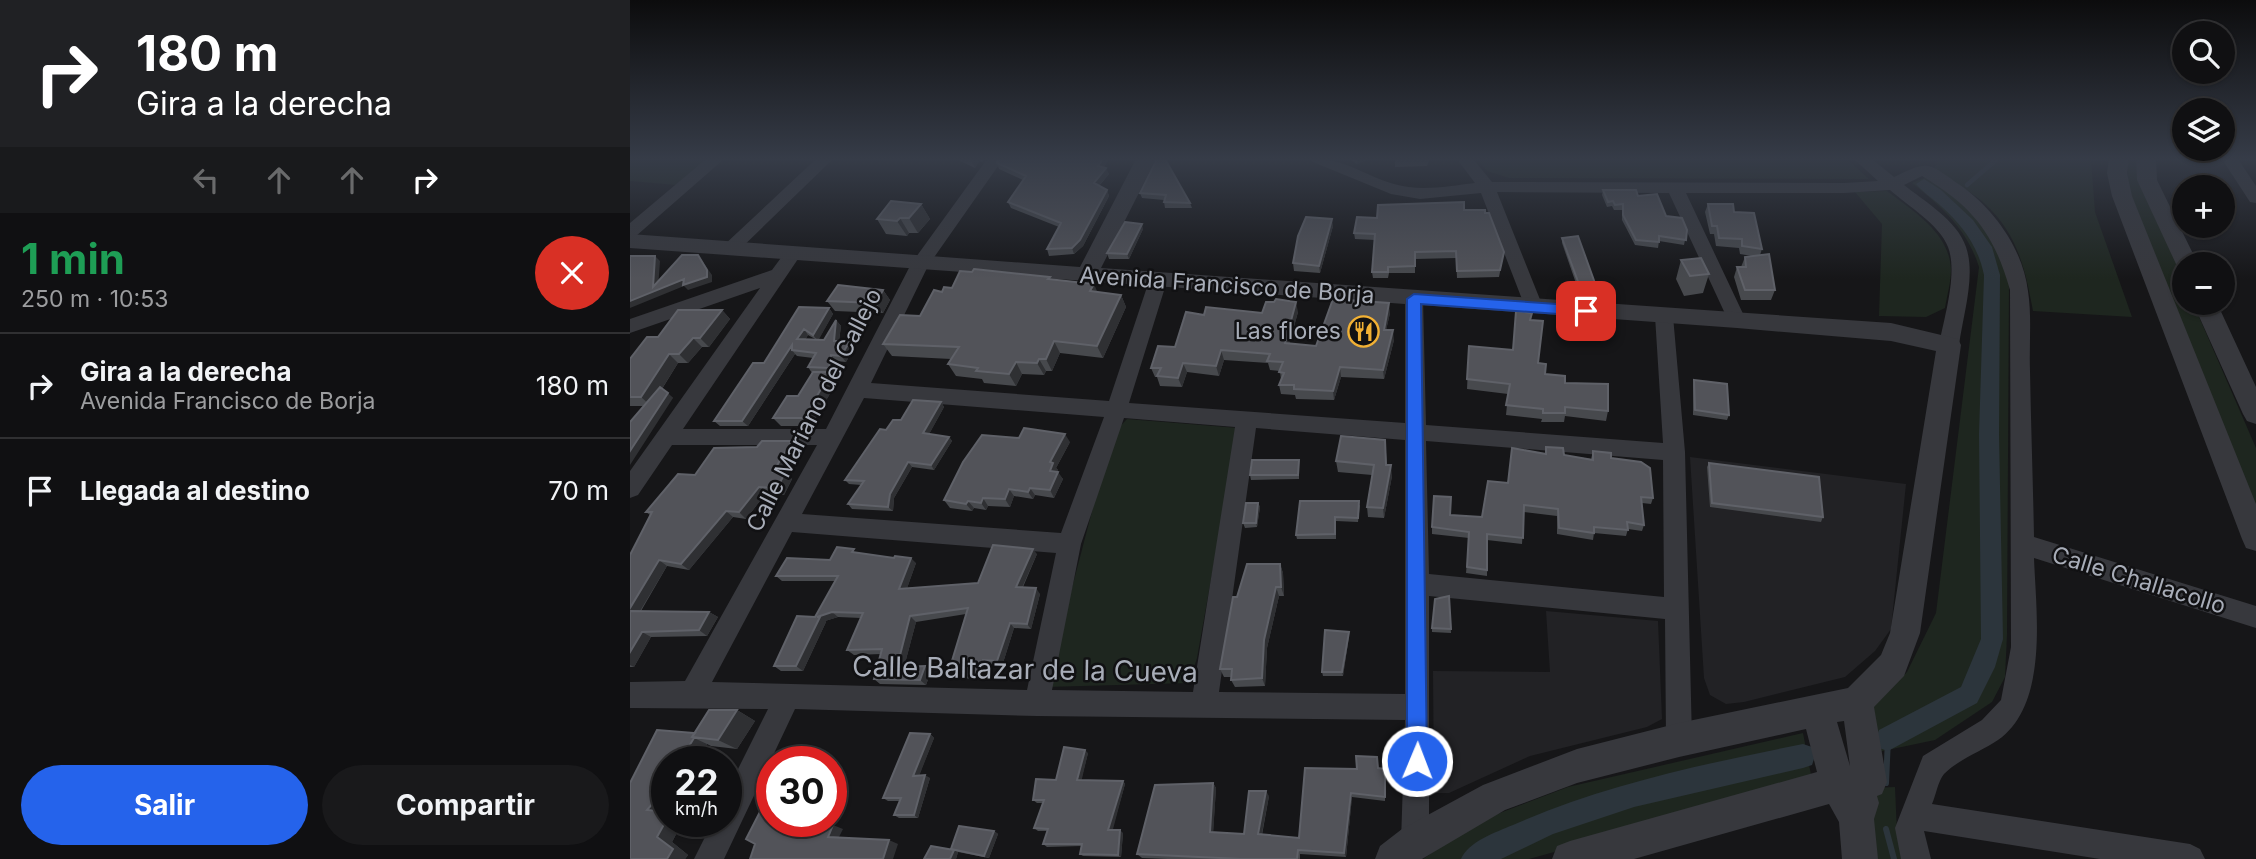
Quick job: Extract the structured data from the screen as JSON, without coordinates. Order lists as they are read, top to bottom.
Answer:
{
  "streets": {
    "street": [
      "Avenida Francisco de Borja",
      "Calle Mariano del Callejo",
      "Calle Challacollo",
      "Calle Baltazar de la Cueva"
    ]
  },
  "crossings": [
    ["Avenida Francisco de Borja", "Calle Mariano del Callejo"],
    ["Calle Mariano del Callejo", "Calle Baltazar de la Cueva"]
  ],
  "places": {
    "restaurant": ["Las flores"]
  },
  "page": {
    "turn": ["180 m", "Gira a la derecha"],
    "map_buttons": ["+", "−"],
    "heading": ["1 min", "250 m · 10:53"],
    "list": [
      {
        "name": "Gira a la derecha",
        "note": "Avenida Francisco de Borja",
        "value": "180 m"
      },
      {
        "name": "Llegada al destino",
        "value": "70 m"
      }
    ],
    "speed": "22 km/h",
    "limit": "30",
    "buttons": ["Salir", "Compartir"]
  }
}
